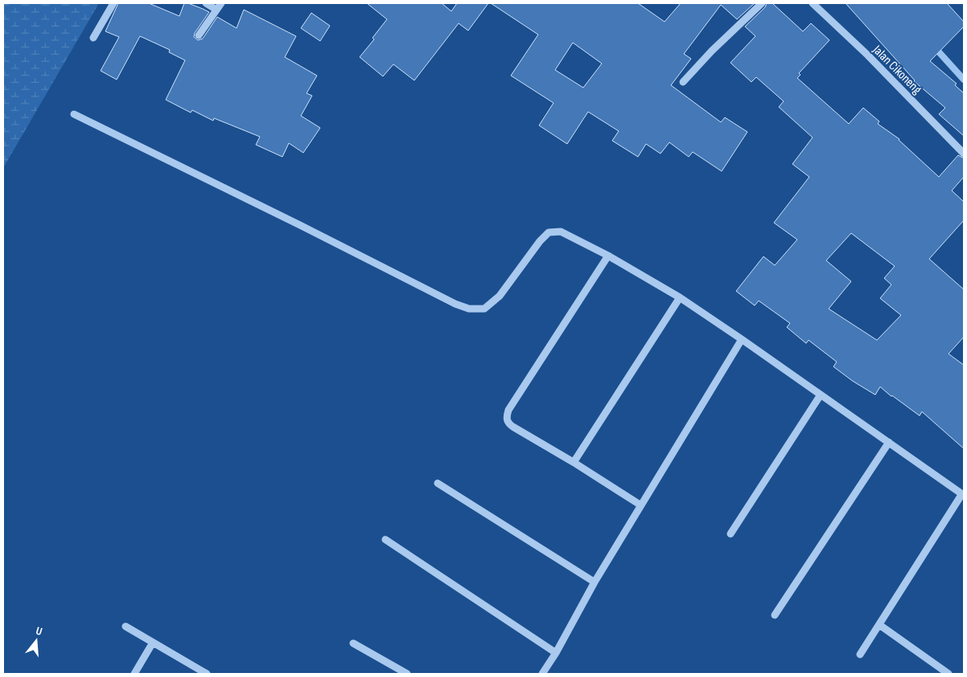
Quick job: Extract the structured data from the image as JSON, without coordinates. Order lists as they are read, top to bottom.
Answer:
{
  "streets": {
    "street": ["Jalan Cikoneng"]
  },
  "north": "top"
}
